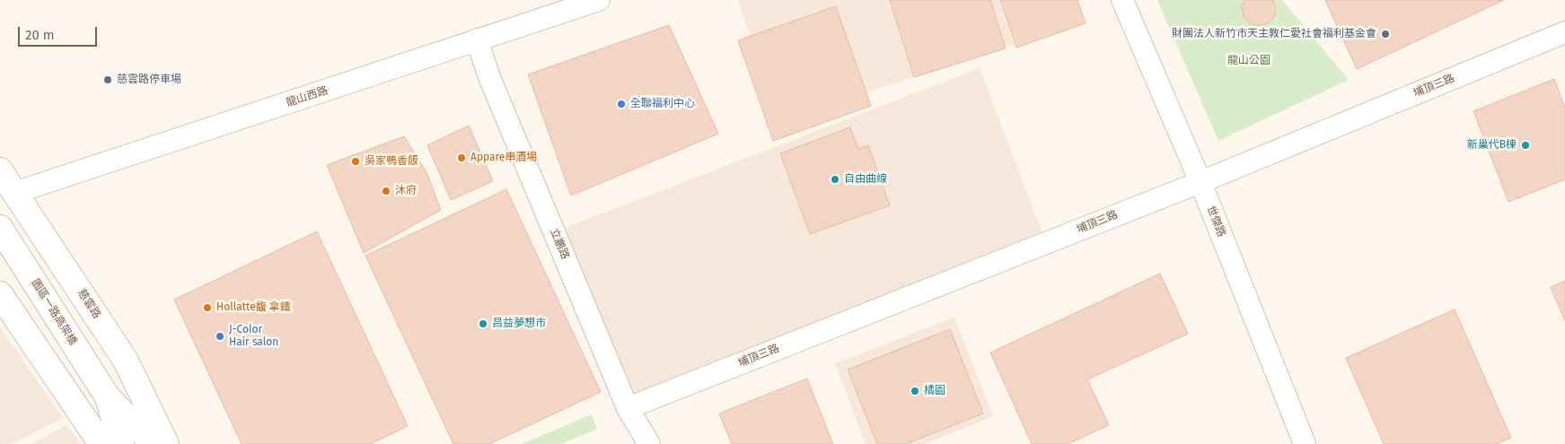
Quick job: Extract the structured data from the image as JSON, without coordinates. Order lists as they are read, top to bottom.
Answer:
{
  "streets": {
    "main road": ["慈雲路", "園區一路高架橋"],
    "street": [
      "埔頂三路",
      "龍山西路",
      "世傑路",
      "立鵬路"
    ]
  },
  "crossings": [
    ["埔頂三路", "世傑路"],
    ["埔頂三路", "立鵬路"],
    ["龍山西路", "立鵬路"],
    ["龍山西路", "慈雲路"]
  ],
  "parks": ["龍山公園"],
  "places": [
    "財團法人新竹市天主教仁愛社會福利基金會",
    "慈雲路停車場",
    "全聯福利中心",
    "新巢代B棟",
    "Appare串酒場",
    "吳家鴨香飯",
    "自由曲線",
    "沐府",
    "Hollatte馥 拿鐵",
    "昌益夢想市",
    "J-Color Hair salon",
    "橘園"
  ],
  "scale_bar": "20 m"
}
